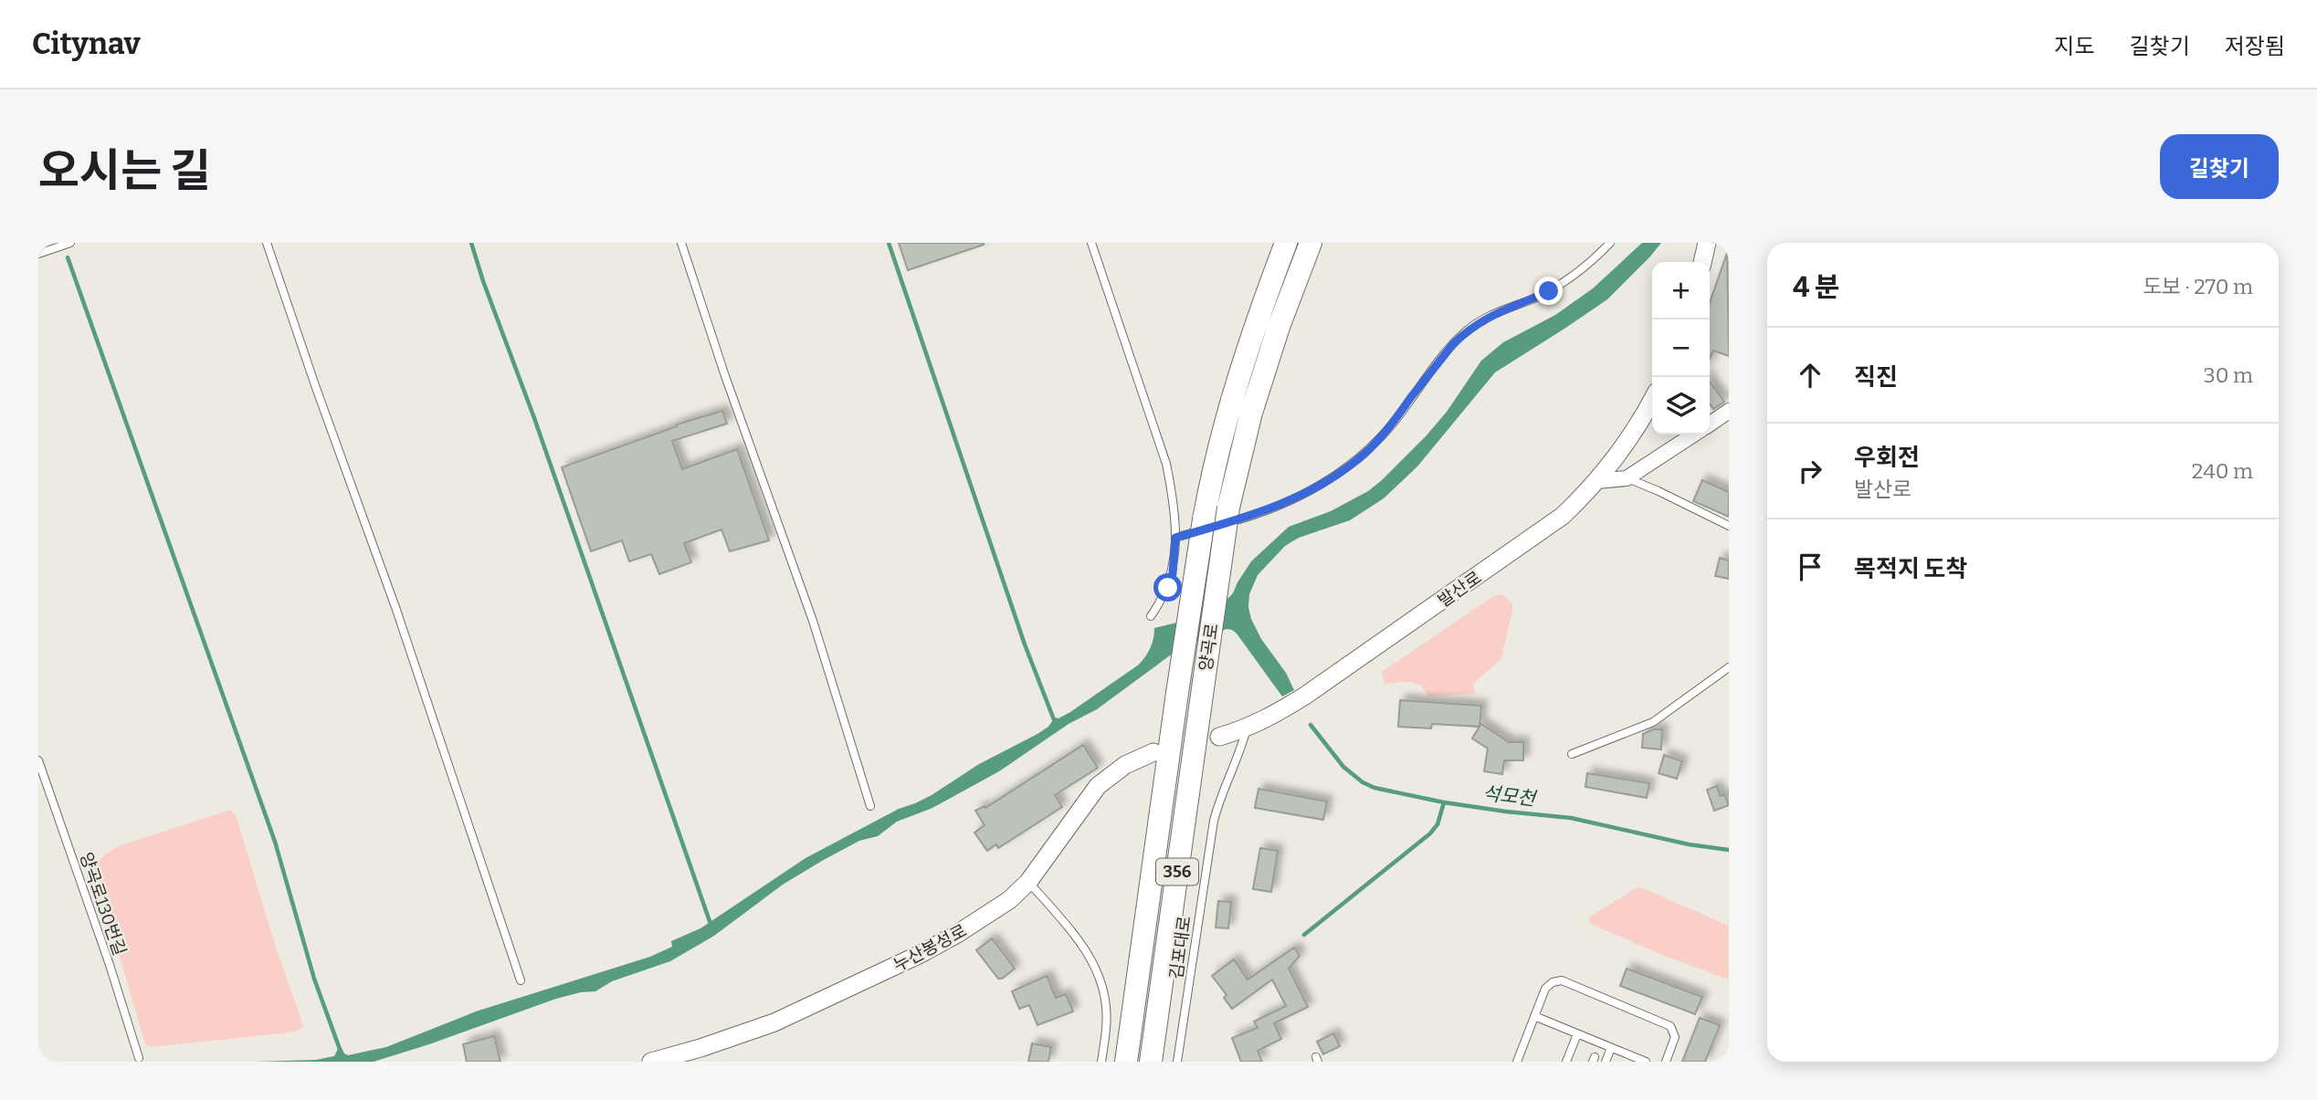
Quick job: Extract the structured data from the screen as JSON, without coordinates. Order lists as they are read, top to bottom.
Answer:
{
  "streets": {
    "highway": ["양곡로", "356"],
    "street": ["발산로", "누산봉성로"],
    "lane": ["양곡로130번길", "김포대로"]
  },
  "crossings": [
    ["발산로", "김포대로"]
  ],
  "water": ["석모천"],
  "page": {
    "header": "Citynav",
    "nav": ["지도", "길찾기", "저장됨"],
    "title": "오시는 길",
    "buttons": "길찾기",
    "heading": ["4 분", "도보 · 270 m"],
    "map_buttons": ["+", "−"],
    "list": [
      ["직진", "30 m"],
      ["우회전", "발산로", "240 m"],
      "목적지 도착"
    ]
  }
}
